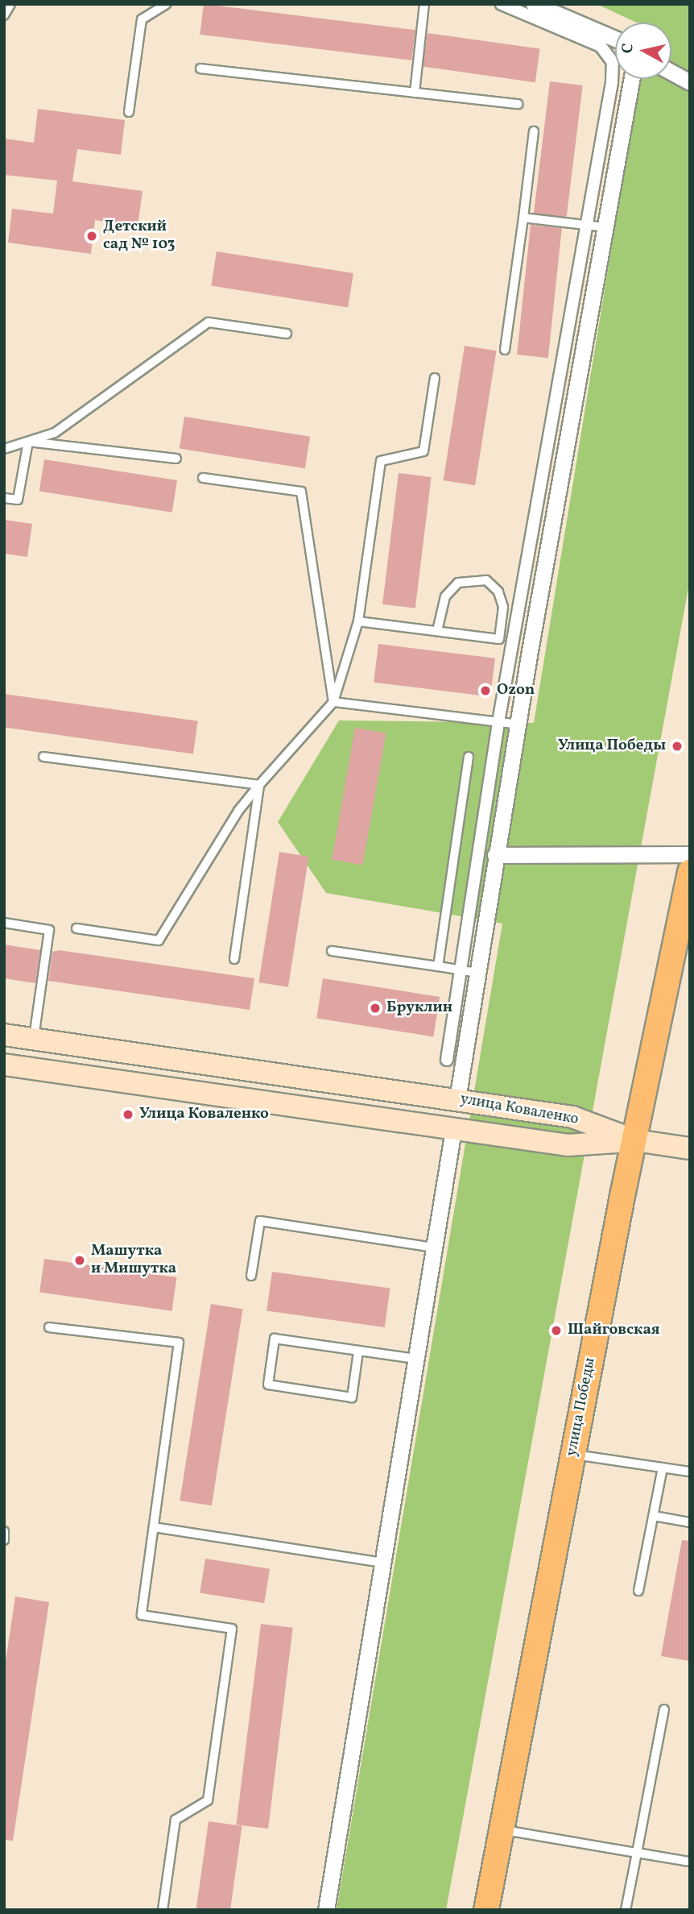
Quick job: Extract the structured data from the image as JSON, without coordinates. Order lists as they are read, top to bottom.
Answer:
{
  "streets": {
    "main road": ["улица Коваленко", "улица Победы"]
  },
  "crossings": [
    ["улица Коваленко", "улица Победы"]
  ],
  "places": [
    "Детский сад № 103",
    "Ozon",
    "Улица Победы",
    "Бруклин",
    "Улица Коваленко",
    "Машутка и Мишутка",
    "Шайговская"
  ],
  "north": "left"
}
